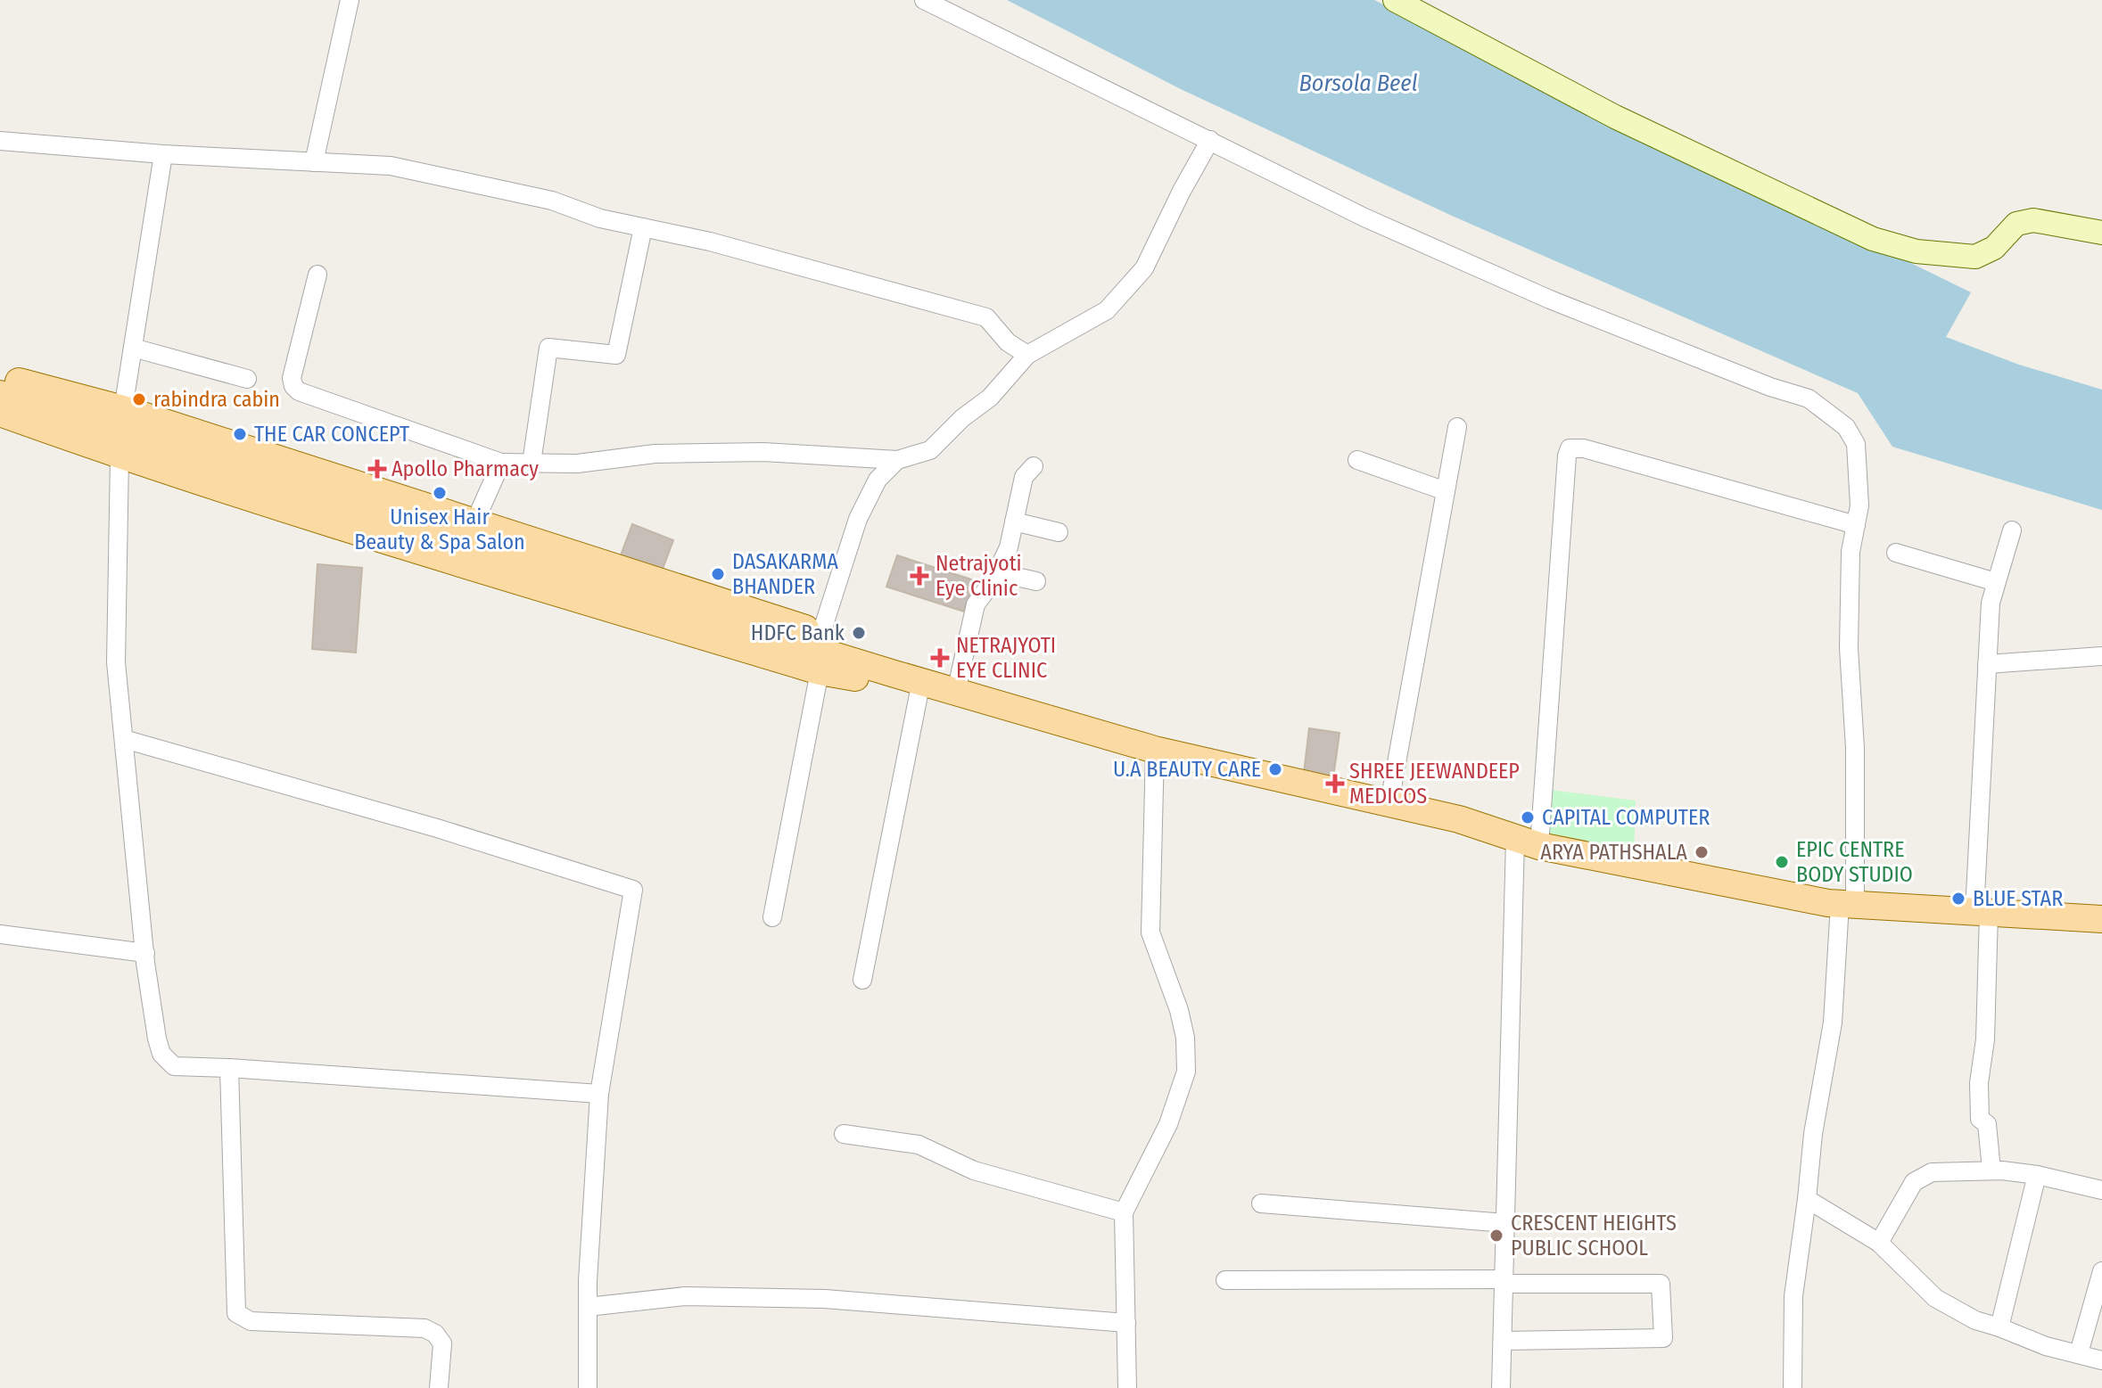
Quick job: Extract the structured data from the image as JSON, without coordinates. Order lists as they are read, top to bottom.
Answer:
{
  "water": ["Borsola Beel"],
  "places": {
    "other": [
      "rabindra cabin",
      "THE CAR CONCEPT",
      "Unisex Hair Beauty & Spa Salon",
      "DASAKARMA BHANDER",
      "HDFC Bank",
      "U.A BEAUTY CARE",
      "CAPITAL COMPUTER",
      "ARYA PATHSHALA",
      "EPIC CENTRE BODY STUDIO",
      "BLUE STAR",
      "CRESCENT HEIGHTS PUBLIC SCHOOL"
    ],
    "health": [
      "Apollo Pharmacy",
      "Netrajyoti Eye Clinic",
      "NETRAJYOTI EYE CLINIC",
      "SHREE JEEWANDEEP MEDICOS"
    ]
  }
}
